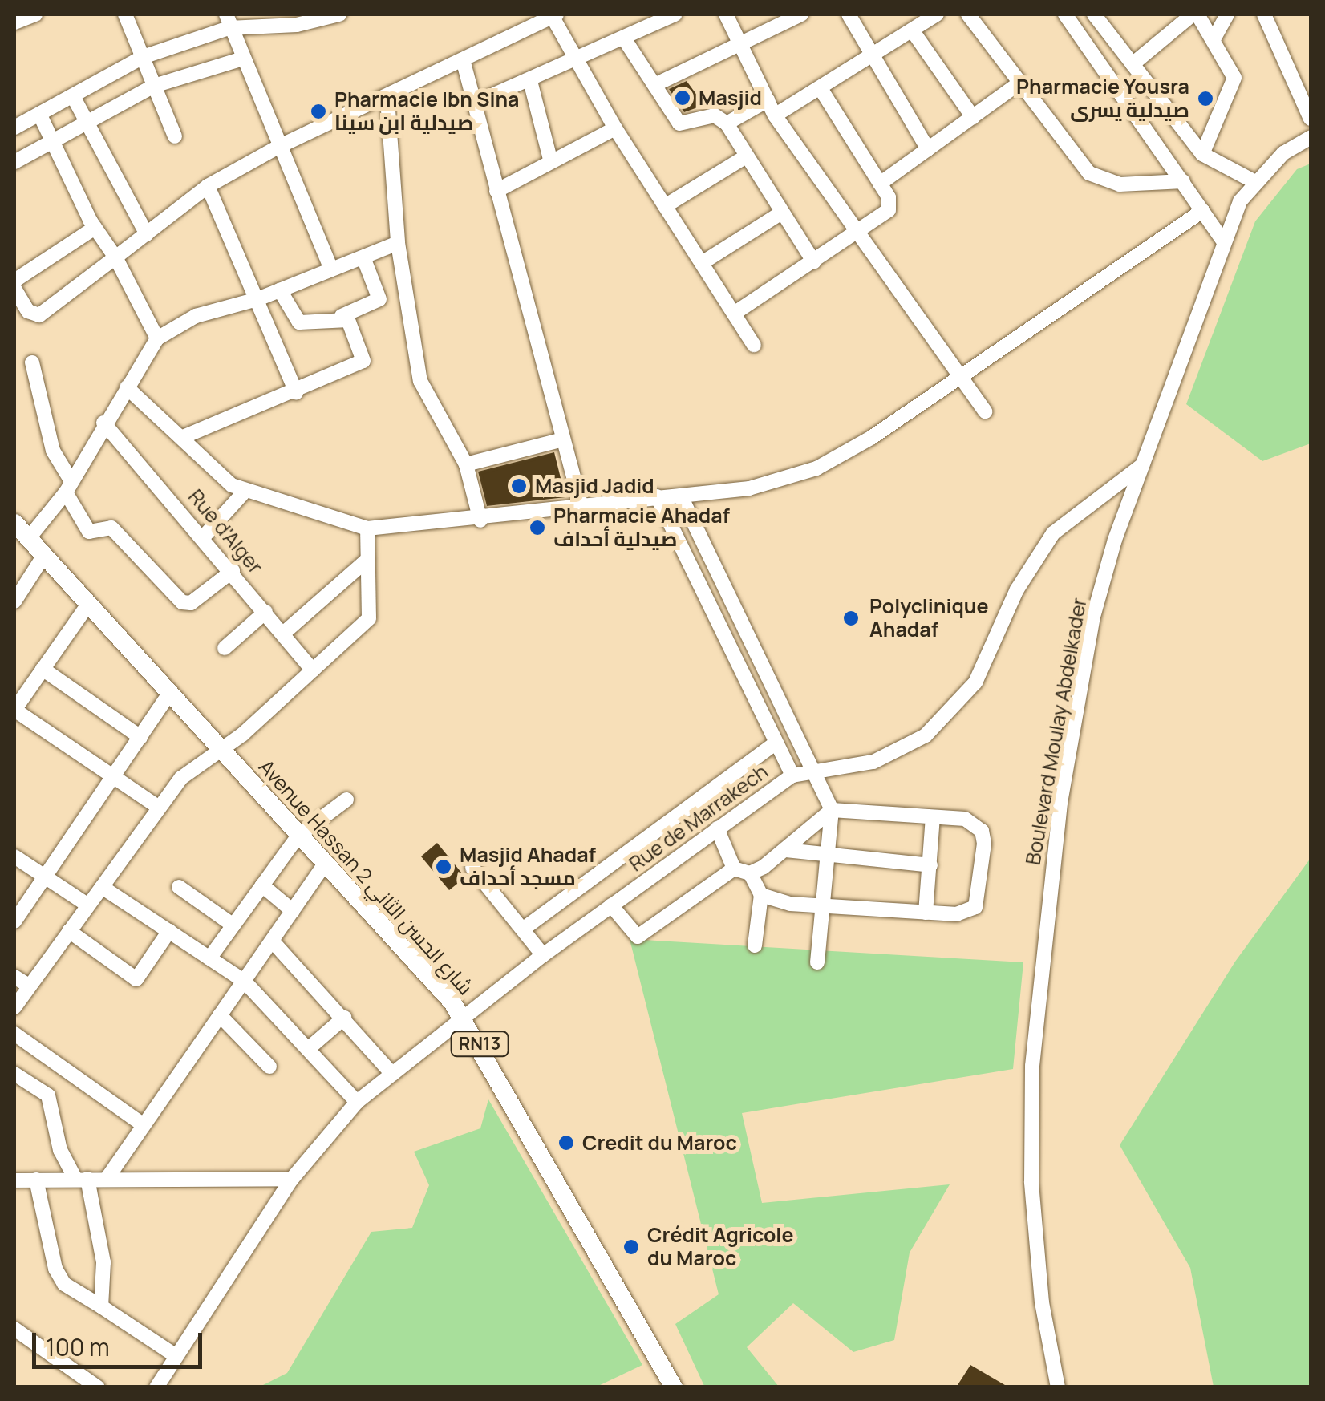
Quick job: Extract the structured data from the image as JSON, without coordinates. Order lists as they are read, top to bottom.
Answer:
{
  "streets": {
    "main road": ["Avenue Hassan 2 شارع الحسن الثاني", "RN13"],
    "street": ["Rue d'Alger", "Boulevard Moulay Abdelkader", "Rue de Marrakech"]
  },
  "crossings": [
    ["Boulevard Moulay Abdelkader", "Rue de Marrakech"],
    ["Rue de Marrakech", "Avenue Hassan 2 شارع الحسن الثاني"]
  ],
  "places": [
    "Masjid",
    "Pharmacie Yousra صيدلية يسرى",
    "Pharmacie Ibn Sina صيدلية ابن سينا",
    "Masjid Jadid",
    "Pharmacie Ahadaf صيدلية أحداف",
    "Polyclinique Ahadaf",
    "Masjid Ahadaf مسجد أحداف",
    "Credit du Maroc",
    "Crédit Agricole du Maroc"
  ],
  "scale_bar": "100 m"
}
